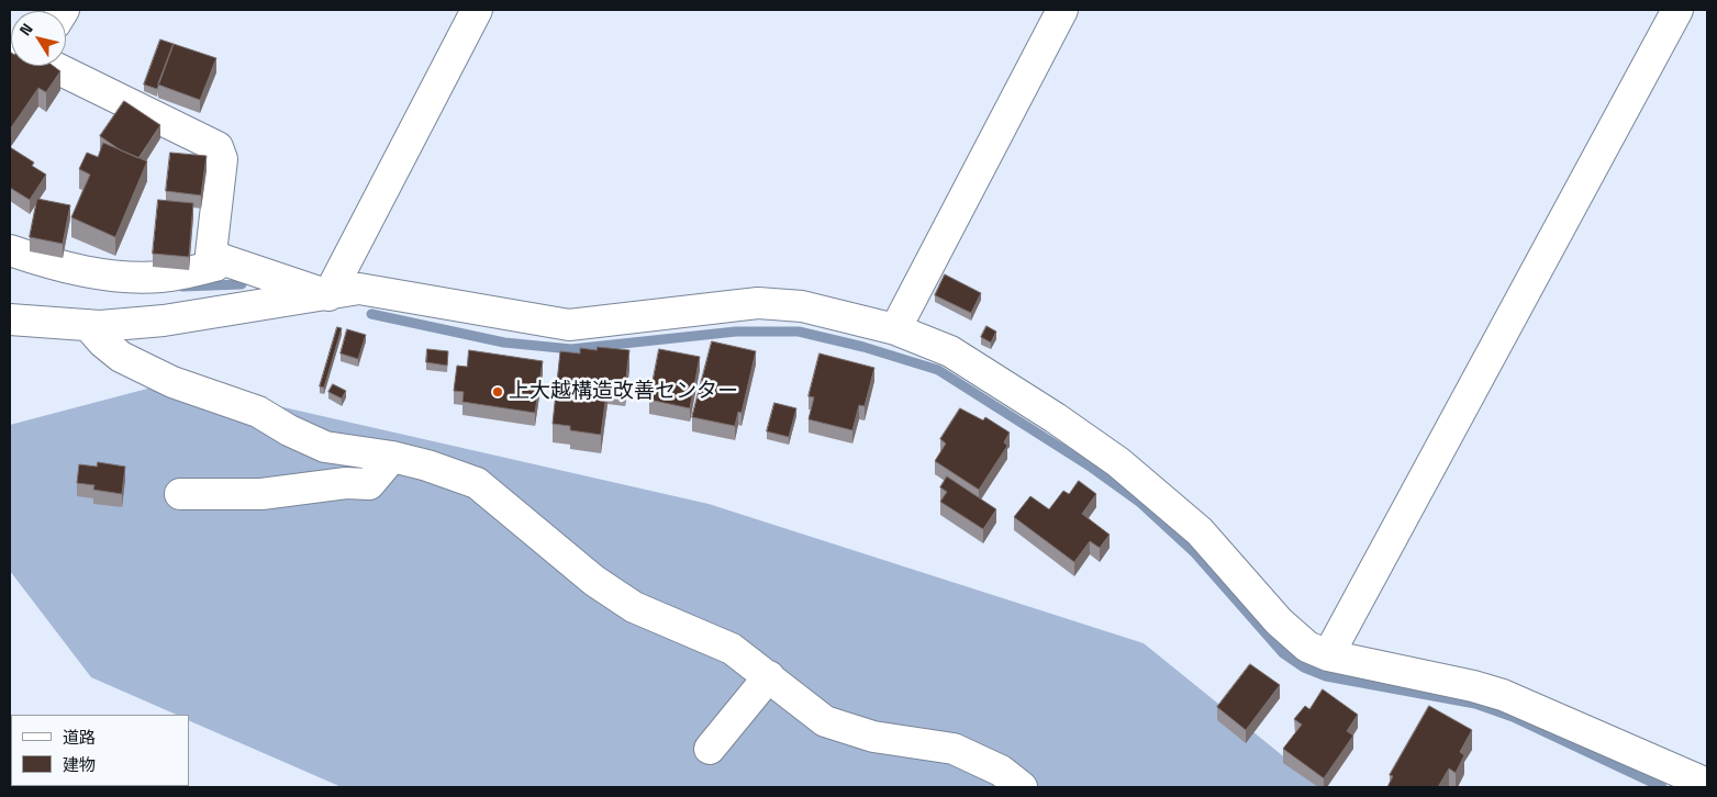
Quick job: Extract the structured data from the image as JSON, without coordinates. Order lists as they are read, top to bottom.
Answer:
{
  "places": ["上大越構造改善センター"],
  "legend": ["道路", "建物"],
  "north": "top left"
}
